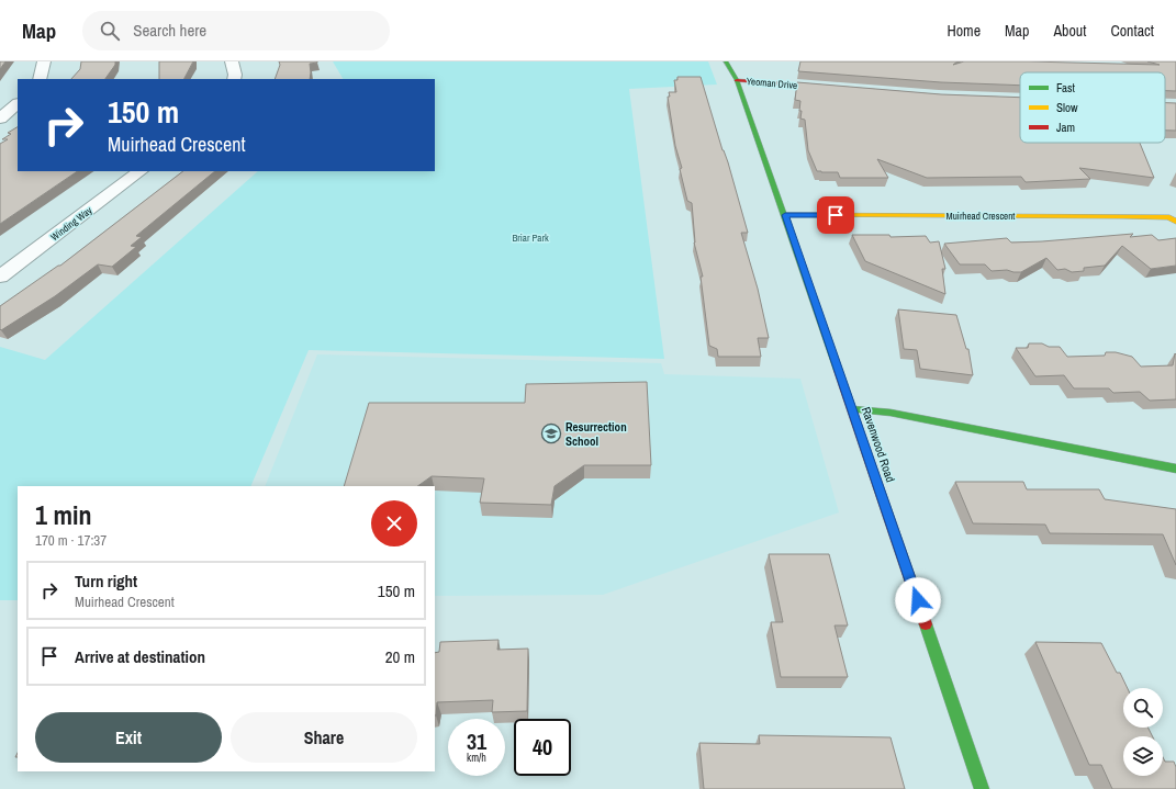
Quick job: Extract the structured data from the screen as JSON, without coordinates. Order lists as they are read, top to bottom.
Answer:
{
  "streets": {
    "street": [
      "Yeoman Drive",
      "Muirhead Crescent",
      "Winding Way",
      "Ravenwood Road"
    ]
  },
  "crossings": [
    ["Yeoman Drive", "Ravenwood Road"],
    ["Muirhead Crescent", "Ravenwood Road"]
  ],
  "parks": ["Briar Park"],
  "places": {
    "school or university": ["Resurrection School"]
  },
  "legend": ["Fast", "Slow", "Jam"],
  "page": {
    "header": "Map",
    "search": "Search here",
    "nav": [
      "Home",
      "Map",
      "About",
      "Contact"
    ],
    "turn": ["150 m", "Muirhead Crescent"],
    "heading": ["1 min", "170 m · 17:37"],
    "list": [
      {
        "name": "Turn right",
        "note": "Muirhead Crescent",
        "value": "150 m"
      },
      {
        "name": "Arrive at destination",
        "value": "20 m"
      }
    ],
    "buttons": ["Exit", "Share"],
    "speed": "31 km/h",
    "limit": "40"
  }
}
